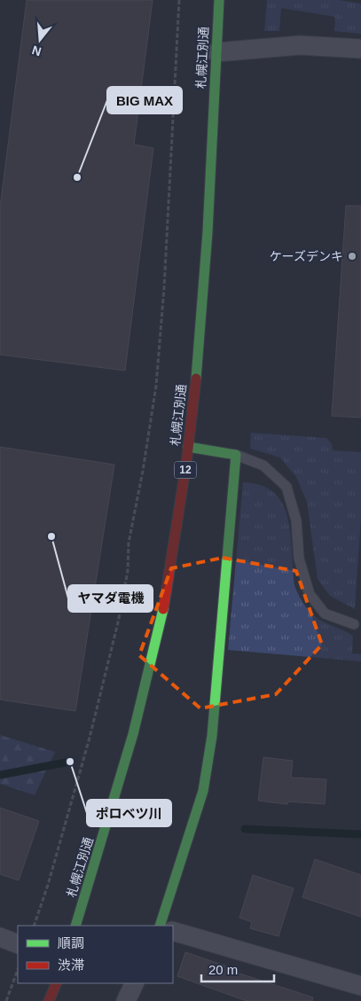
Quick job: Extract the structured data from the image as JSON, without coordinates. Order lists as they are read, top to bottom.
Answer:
{
  "streets": {
    "main road": ["札幌江別通", "12"]
  },
  "places": [
    "BIG MAX",
    "ケーズデンキ",
    "ヤマダ電機",
    "ポロベツ川"
  ],
  "legend": ["順調", "渋滞"],
  "scale_bar": "20 m",
  "north": "bottom"
}
